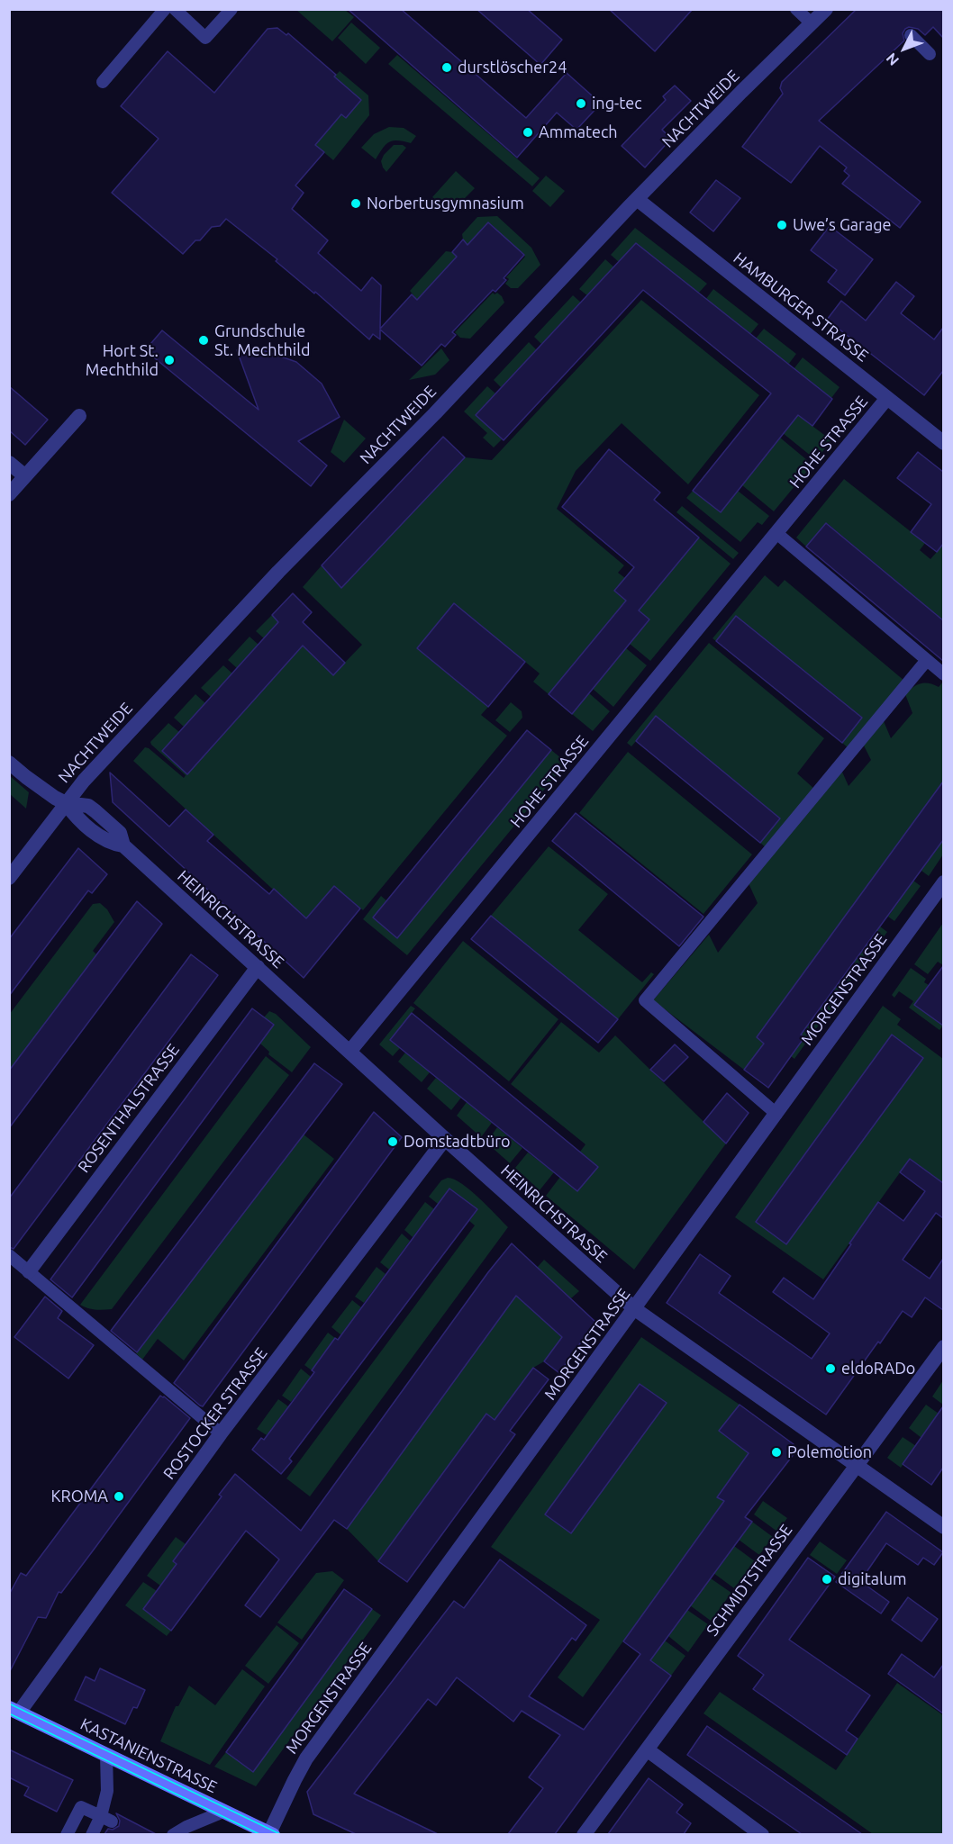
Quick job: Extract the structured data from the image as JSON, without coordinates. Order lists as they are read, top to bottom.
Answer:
{
  "streets": {
    "main road": ["KASTANIENSTRASSE"],
    "street": [
      "NACHTWEIDE",
      "HAMBURGER STRASSE",
      "HOHE STRASSE",
      "HEINRICHSTRASSE",
      "MORGENSTRASSE",
      "ROSENTHALSTRASSE",
      "ROSTOCKER STRASSE",
      "SCHMIDTSTRASSE"
    ]
  },
  "crossings": [
    ["NACHTWEIDE", "HAMBURGER STRASSE"],
    ["NACHTWEIDE", "HEINRICHSTRASSE"],
    ["HAMBURGER STRASSE", "HOHE STRASSE"],
    ["HOHE STRASSE", "HEINRICHSTRASSE"],
    ["HEINRICHSTRASSE", "MORGENSTRASSE"],
    ["HEINRICHSTRASSE", "ROSENTHALSTRASSE"],
    ["HEINRICHSTRASSE", "ROSTOCKER STRASSE"],
    ["HEINRICHSTRASSE", "SCHMIDTSTRASSE"],
    ["MORGENSTRASSE", "KASTANIENSTRASSE"],
    ["ROSTOCKER STRASSE", "KASTANIENSTRASSE"]
  ],
  "places": [
    "durstlöscher24",
    "ing-tec",
    "Ammatech",
    "Norbertusgymnasium",
    "Uwe’s Garage",
    "Grundschule St. Mechthild",
    "Hort St. Mechthild",
    "Domstadtbüro",
    "eldoRADo",
    "Polemotion",
    "KROMA",
    "digitalum"
  ],
  "north": "bottom left"
}
